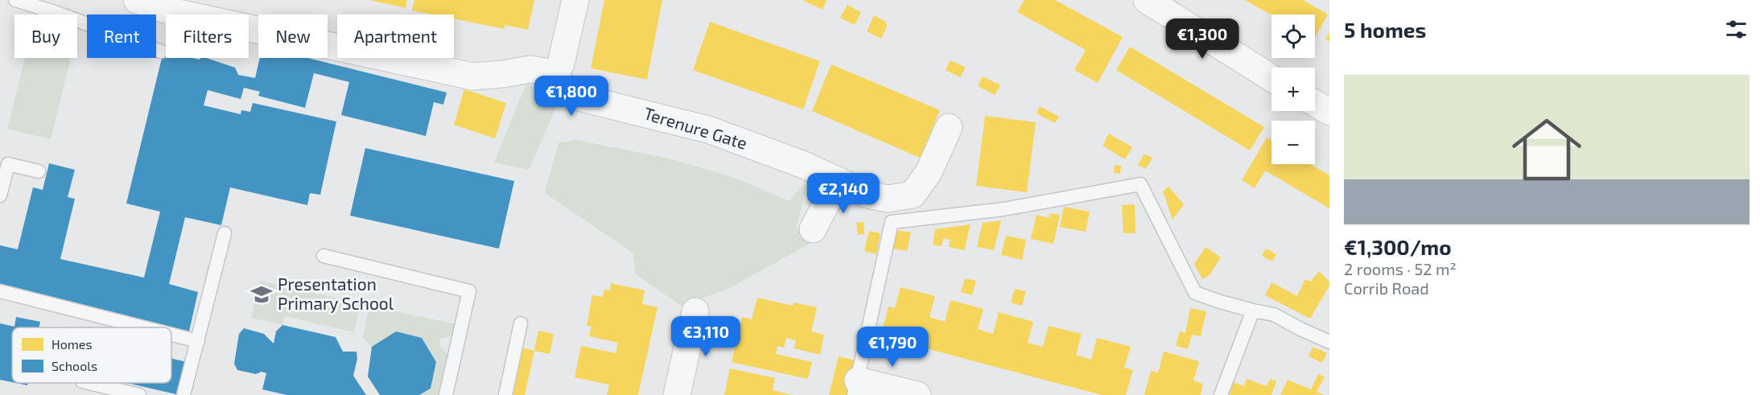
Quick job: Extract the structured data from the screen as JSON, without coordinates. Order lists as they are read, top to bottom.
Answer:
{
  "streets": {
    "street": ["Terenure Gate"]
  },
  "places": {
    "school or university": ["Presentation Primary School"]
  },
  "legend": ["Homes", "Schools"],
  "page": {
    "heading": "5 homes",
    "map_buttons": ["+", "−"],
    "chip": [
      "Buy",
      "Rent",
      "Filters",
      "New",
      "Apartment"
    ],
    "price": [
      "€1,300",
      "€1,800",
      "€2,140",
      "€3,110",
      "€1,790"
    ],
    "list": [
      {
        "name": "€1,300/mo",
        "note": "2 rooms · 52 m² · Corrib Road"
      }
    ]
  }
}
